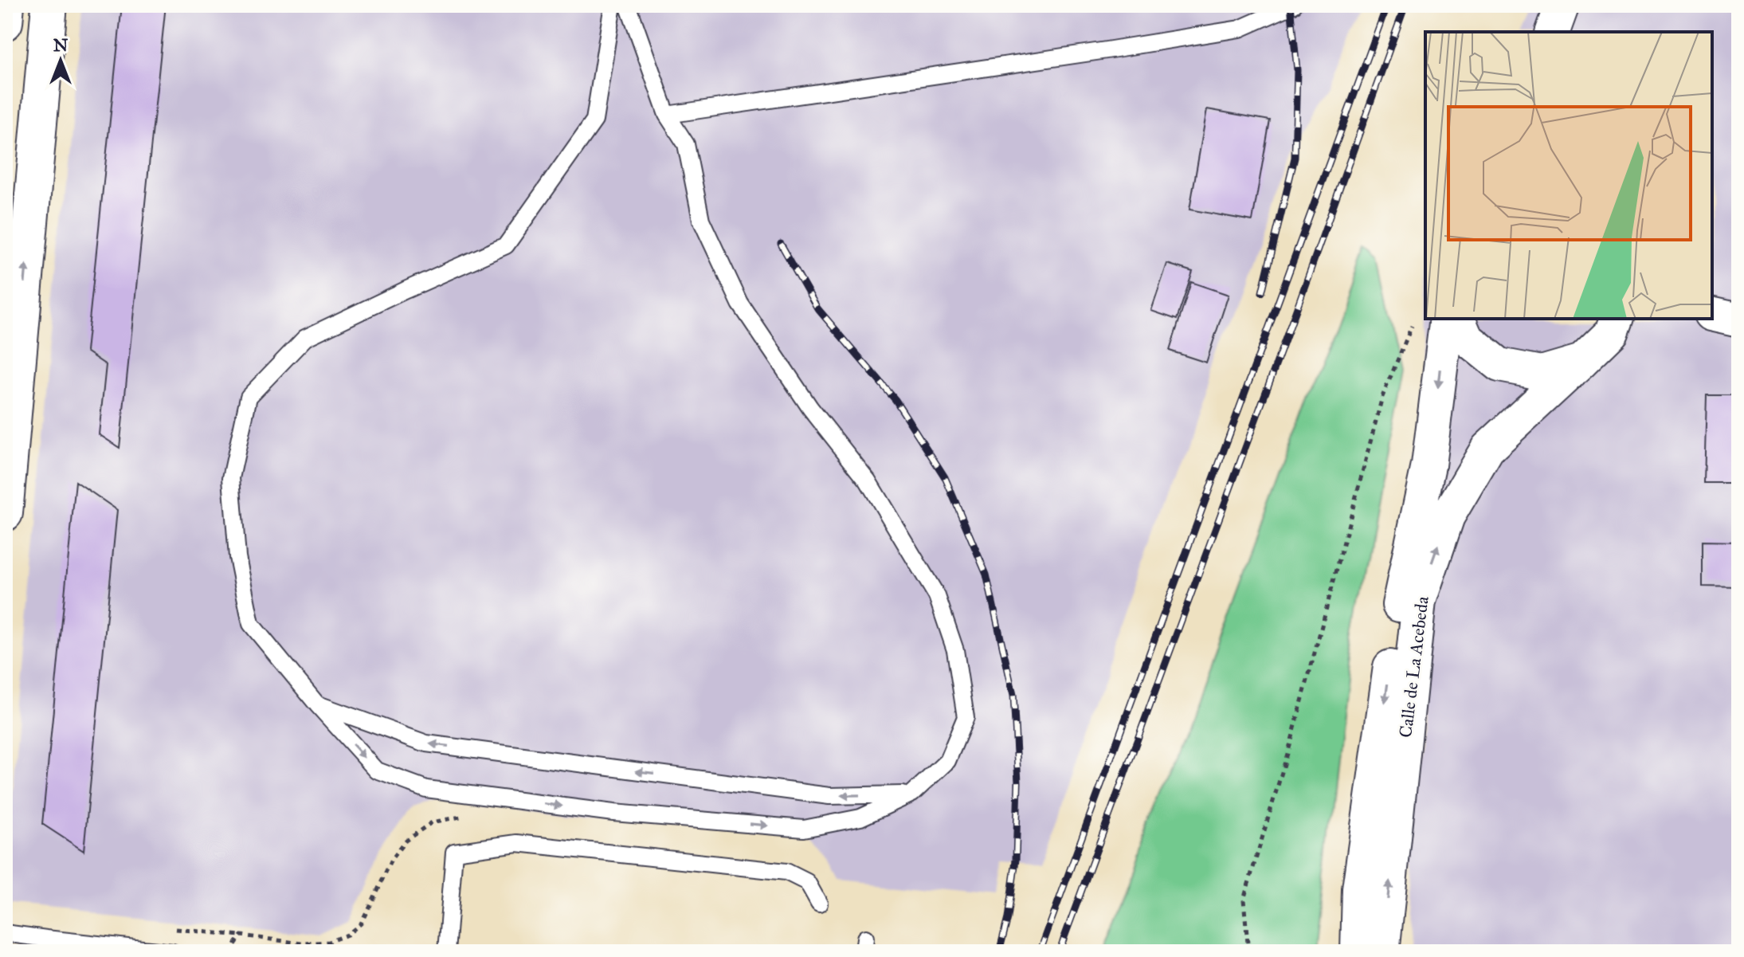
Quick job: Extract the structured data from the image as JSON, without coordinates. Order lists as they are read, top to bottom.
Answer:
{
  "streets": {
    "street": ["Calle de La Acebeda"]
  },
  "north": "top"
}
